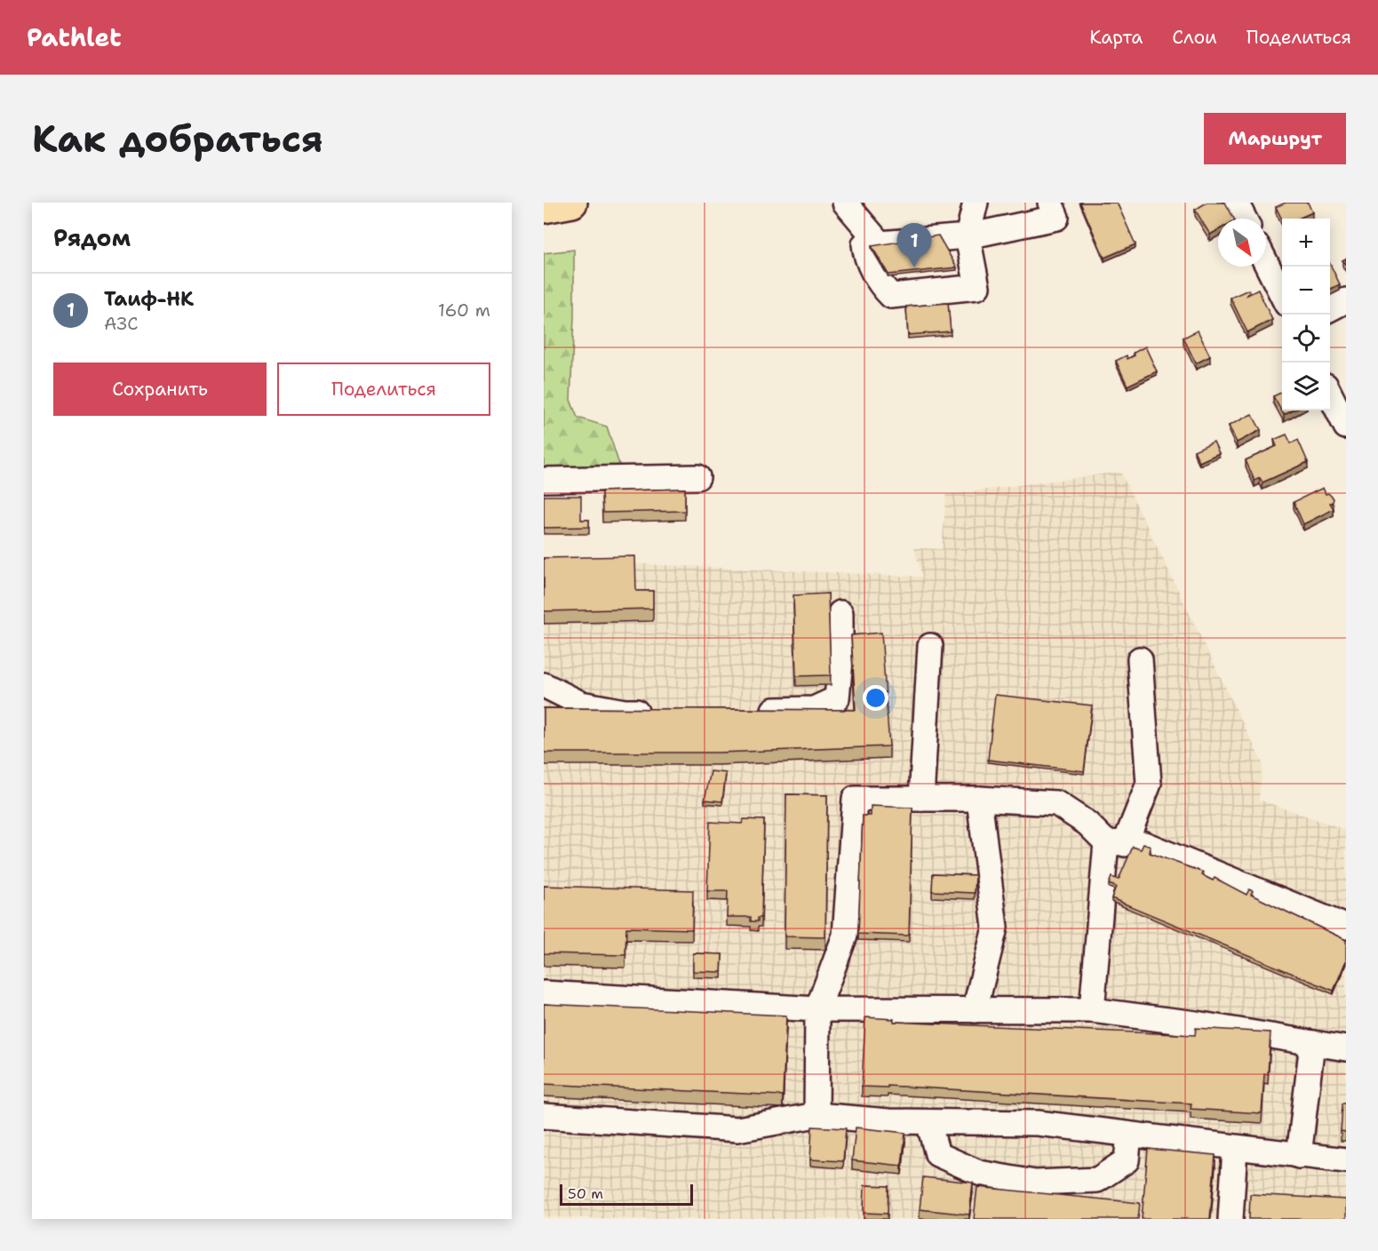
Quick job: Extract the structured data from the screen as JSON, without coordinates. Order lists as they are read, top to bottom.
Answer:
{
  "scale_bar": "50 m",
  "north": "bottom right",
  "page": {
    "header": "Pathlet",
    "nav": ["Карта", "Слои", "Поделиться"],
    "buttons": [
      "Маршрут",
      ["Сохранить", "Поделиться"]
    ],
    "title": "Как добраться",
    "heading": "Рядом",
    "map_buttons": ["+", "−"],
    "pins": "1",
    "list": [
      {
        "mark": "1",
        "name": "Таиф-НК",
        "note": "АЗС",
        "value": "160 m"
      }
    ],
    "scale": "50 m"
  }
}
